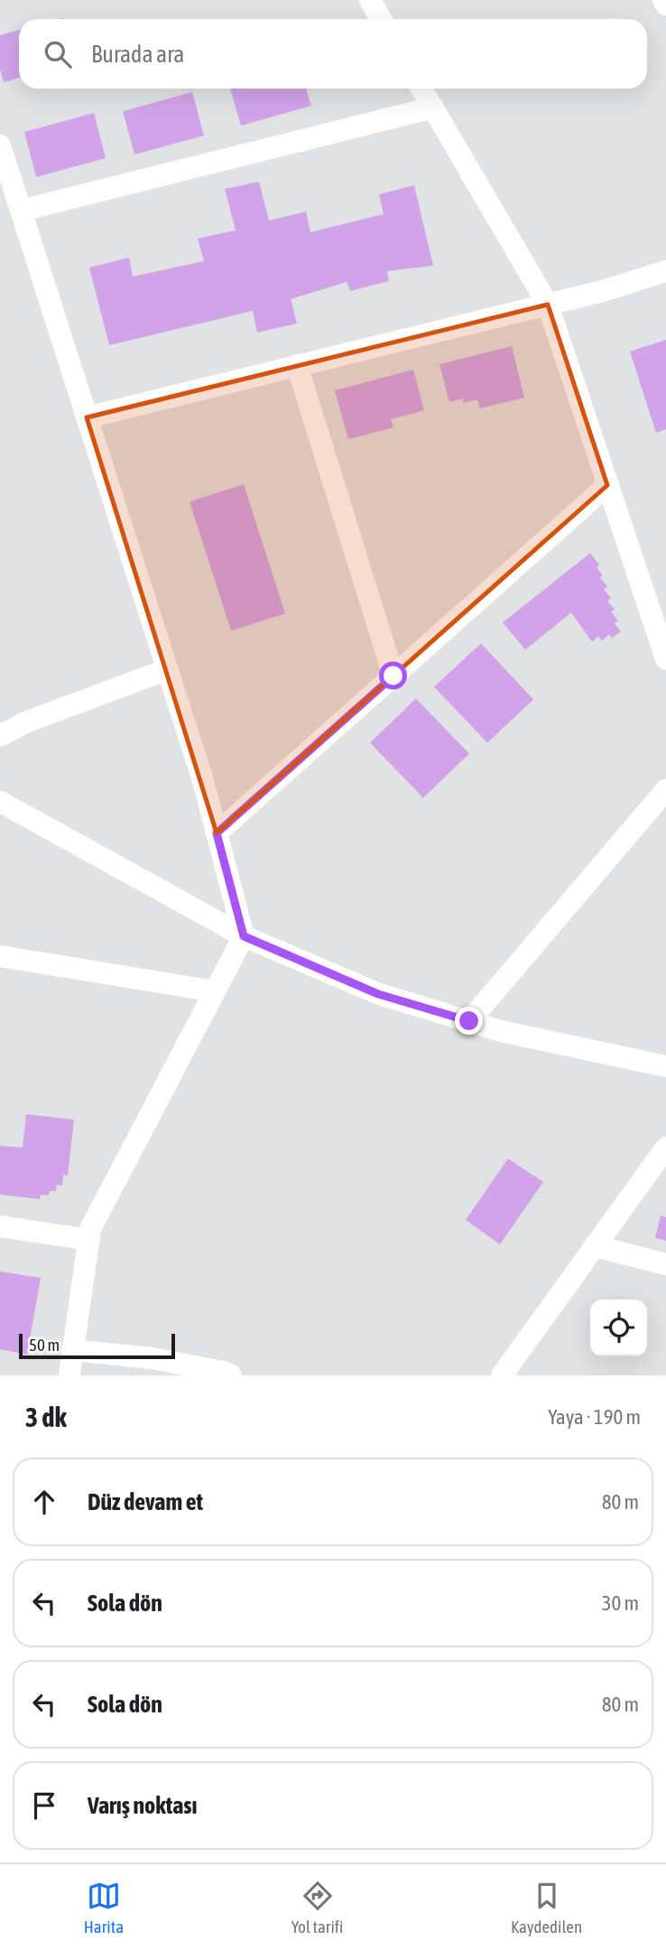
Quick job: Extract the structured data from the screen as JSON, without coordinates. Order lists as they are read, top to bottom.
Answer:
{
  "scale_bar": "50 m",
  "page": {
    "search": "Burada ara",
    "scale": "50 m",
    "heading": ["3 dk", "Yaya · 190 m"],
    "list": [
      ["Düz devam et", "80 m"],
      ["Sola dön", "30 m"],
      ["Sola dön", "80 m"],
      "Varış noktası"
    ],
    "nav": ["Harita", "Yol tarifi", "Kaydedilen"]
  }
}
